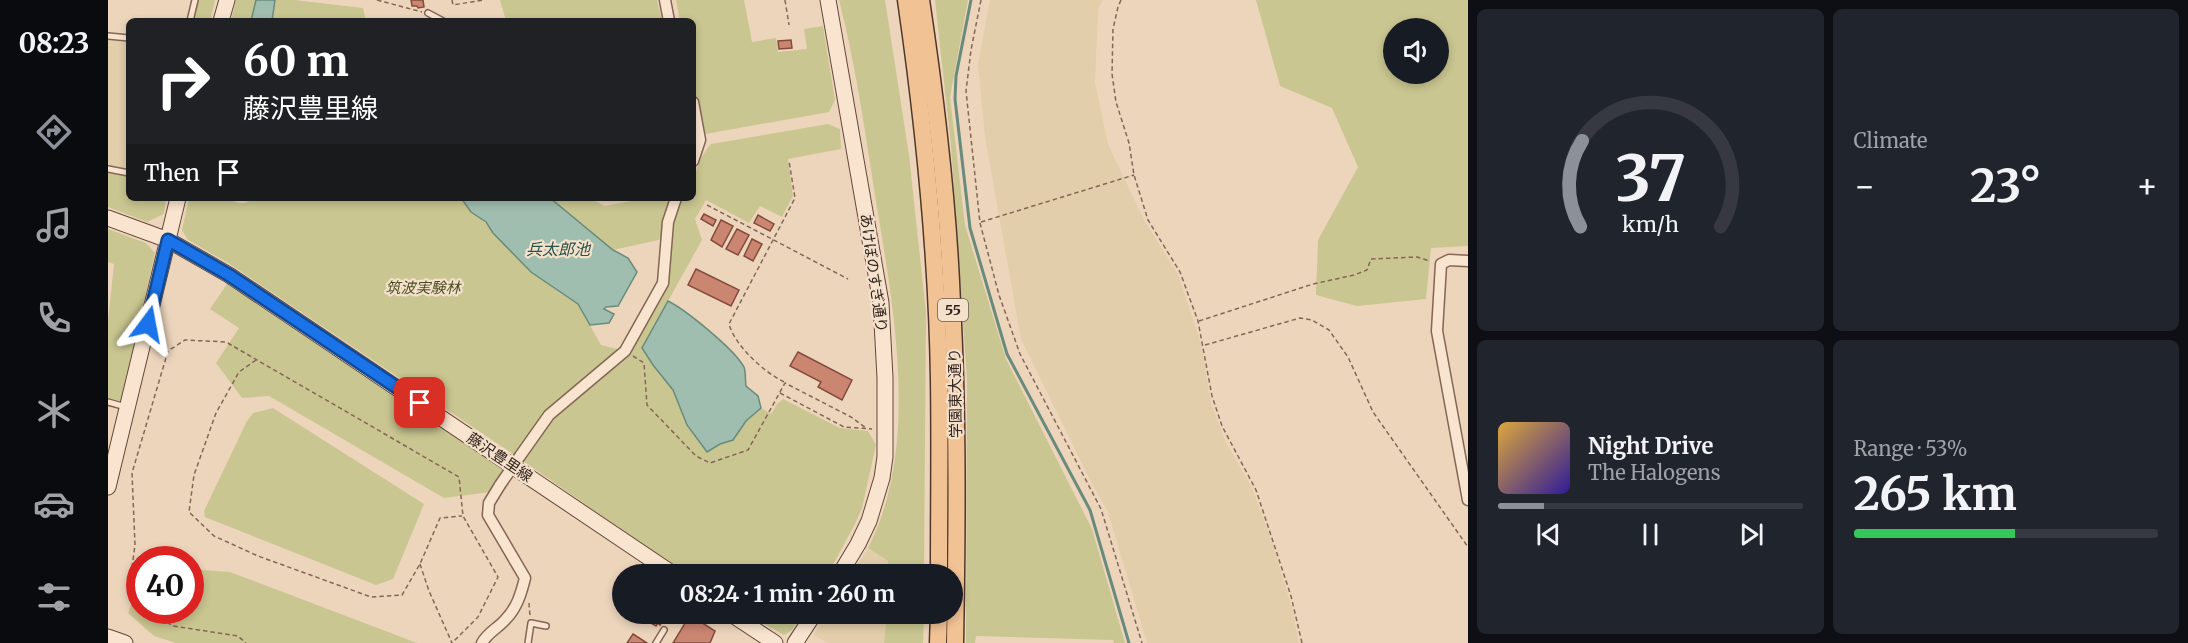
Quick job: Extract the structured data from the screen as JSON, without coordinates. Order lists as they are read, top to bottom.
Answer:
{
  "streets": {
    "main road": ["55", "学園東大通り"],
    "street": ["あけぼのすぎ通り", "藤沢豊里線"]
  },
  "water": ["兵太郎池"],
  "parks": ["筑波実験林"],
  "page": {
    "tabs": "08:23",
    "tile": [
      "Climate",
      ["Range · 53%", "265 km"]
    ],
    "turn": ["60 m", "藤沢豊里線"],
    "then": "Then",
    "heat": ["−", "23°", "+"],
    "song": ["Night Drive", "The Halogens"],
    "limit": "40",
    "trip": "08:24 · 1 min · 260 m",
    "gauge": ["37", "km/h"]
  }
}
